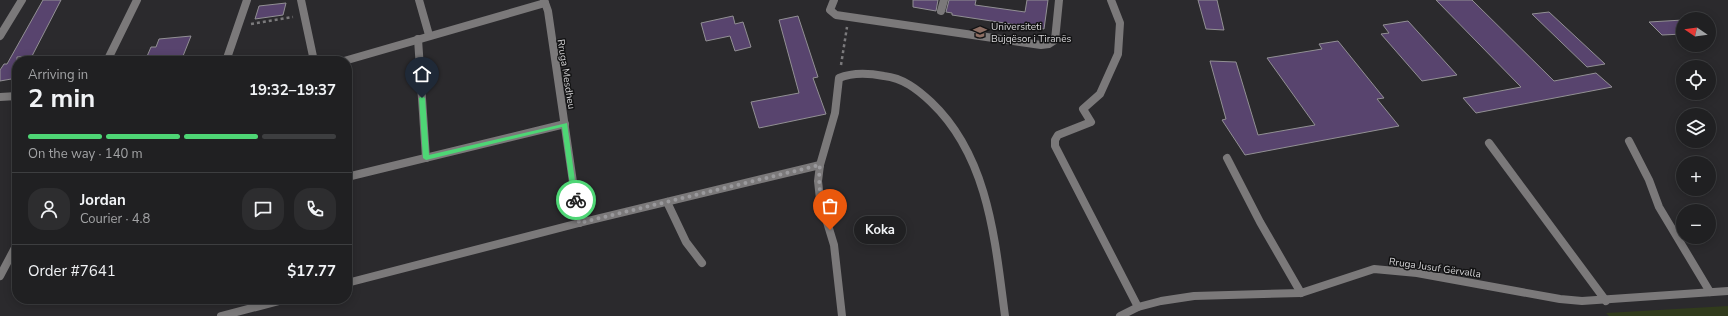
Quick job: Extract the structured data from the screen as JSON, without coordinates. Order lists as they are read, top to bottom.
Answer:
{
  "streets": {
    "street": ["Rruga Mesdheu", "Rruga Jusuf Gërvalla"]
  },
  "places": {
    "school or university": ["Universiteti Bujqësor i Tiranës"],
    "other": ["Koka"]
  },
  "north": "left",
  "page": {
    "map_buttons": ["+", "−"],
    "heading": ["2 min", "Arriving in", "19:32–19:37"],
    "panel": [
      "Jordan",
      "Courier · 4.8",
      "Order #7641",
      "$17.77"
    ],
    "bar": "On the way · 140 m",
    "bubble": "Koka"
  }
}
